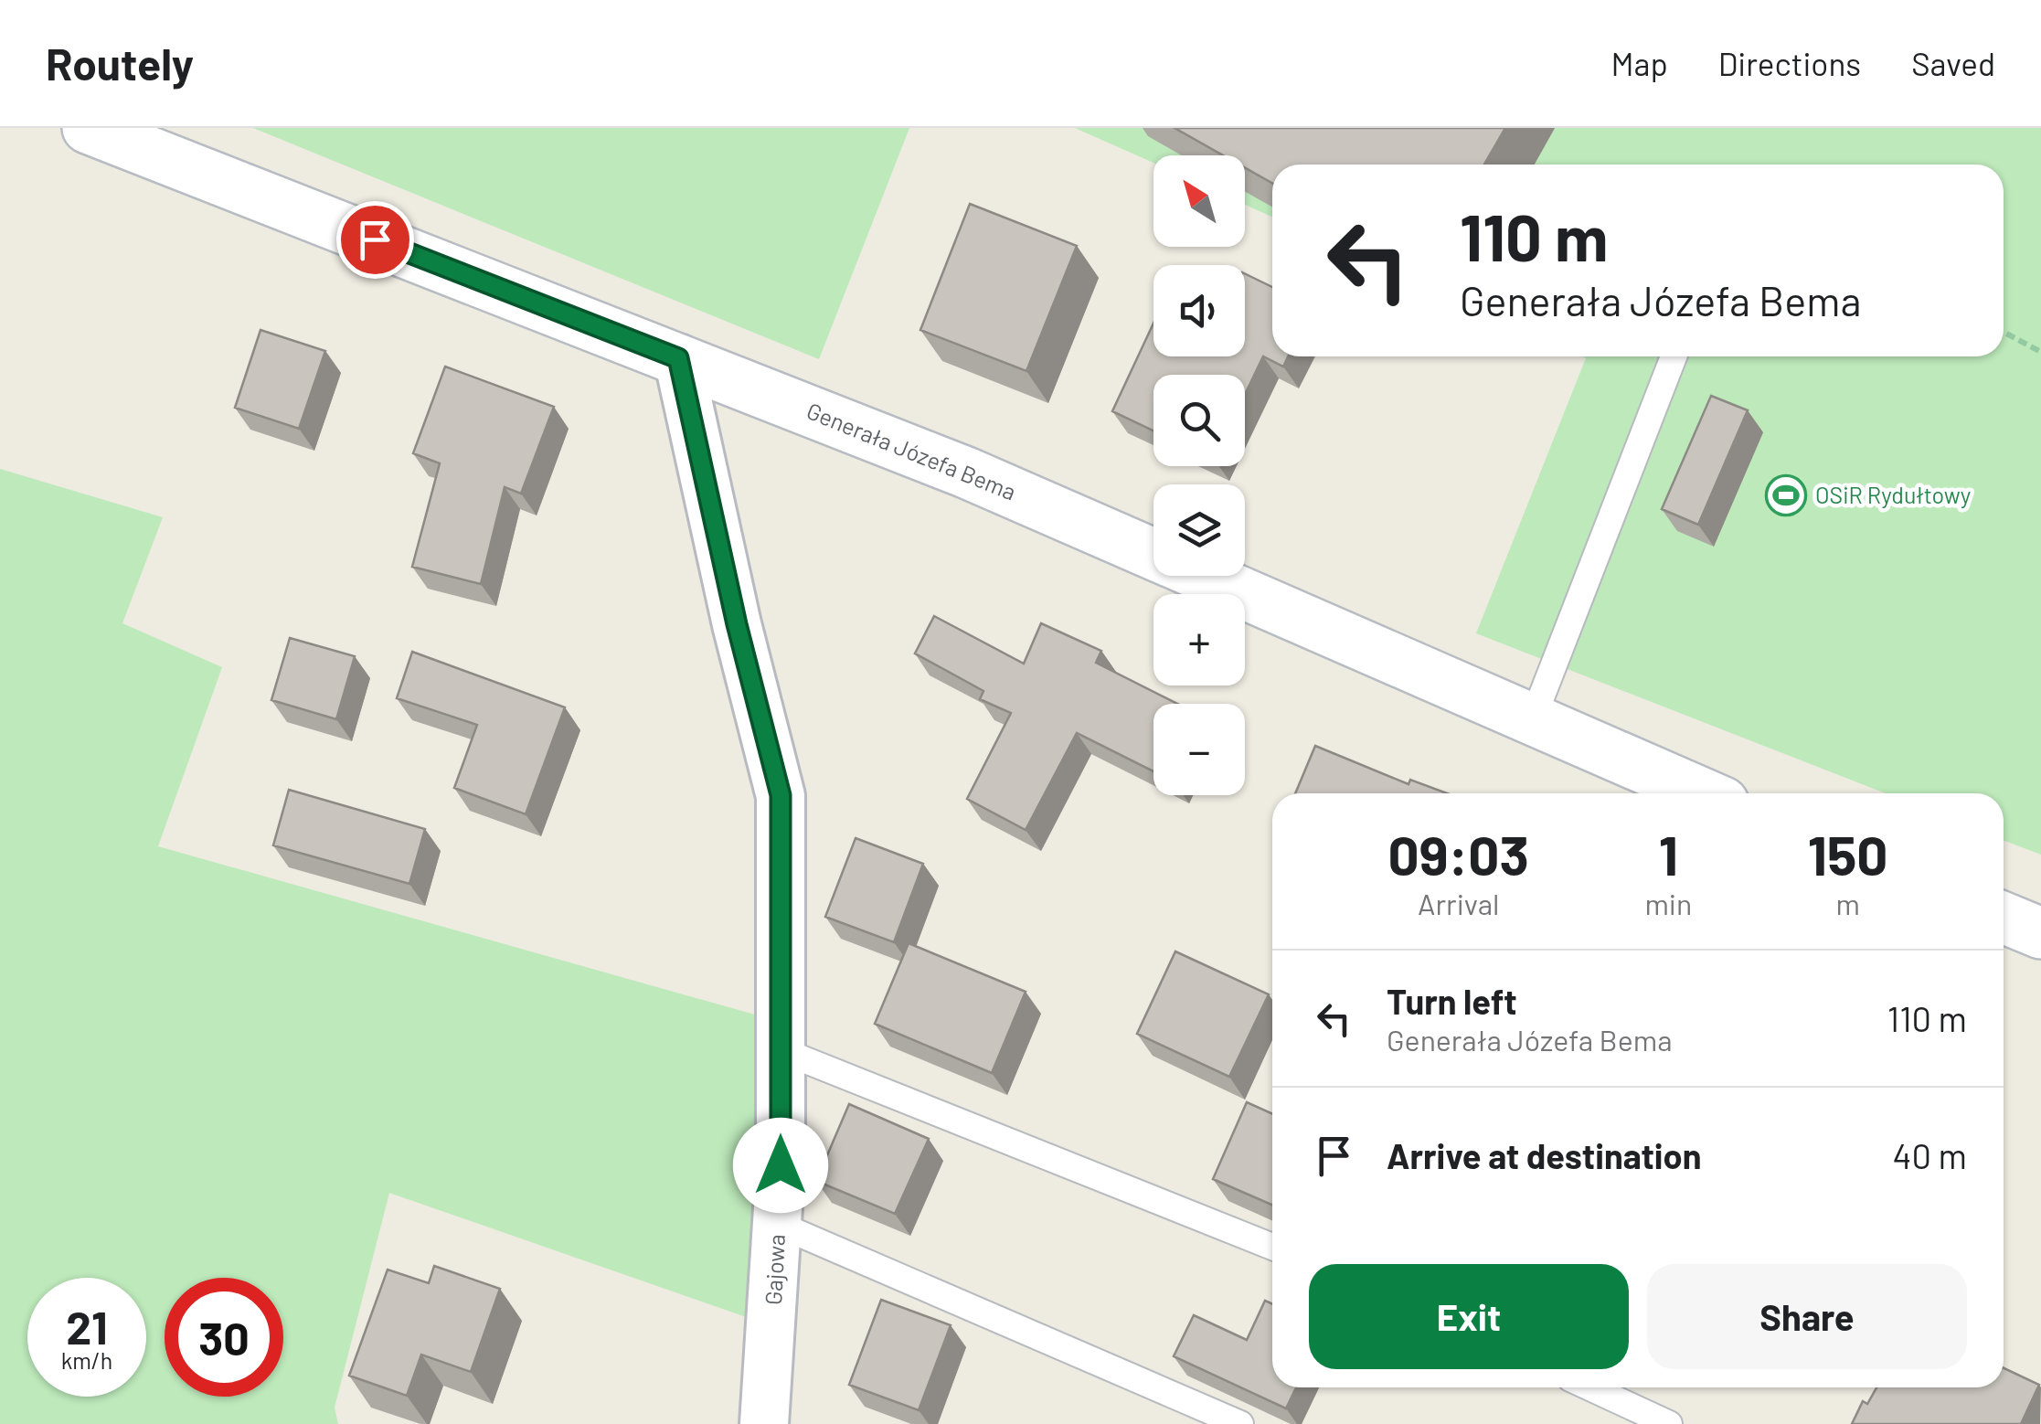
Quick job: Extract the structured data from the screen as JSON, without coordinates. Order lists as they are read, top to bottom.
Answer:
{
  "streets": {
    "street": ["Generała Józefa Bema", "Gajowa"]
  },
  "crossings": [
    ["Generała Józefa Bema", "Gajowa"]
  ],
  "places": {
    "sports": ["OSiR Rydułtowy"]
  },
  "north": "top left",
  "page": {
    "header": "Routely",
    "nav": ["Map", "Directions", "Saved"],
    "map_buttons": ["+", "−"],
    "turn": ["110 m", "Generała Józefa Bema"],
    "eta": [
      "09:03",
      "Arrival",
      "1",
      "min",
      "150",
      "m"
    ],
    "list": [
      {
        "name": "Turn left",
        "note": "Generała Józefa Bema",
        "value": "110 m"
      },
      {
        "name": "Arrive at destination",
        "value": "40 m"
      }
    ],
    "buttons": ["Exit", "Share"],
    "speed": "21 km/h",
    "limit": "30"
  }
}
